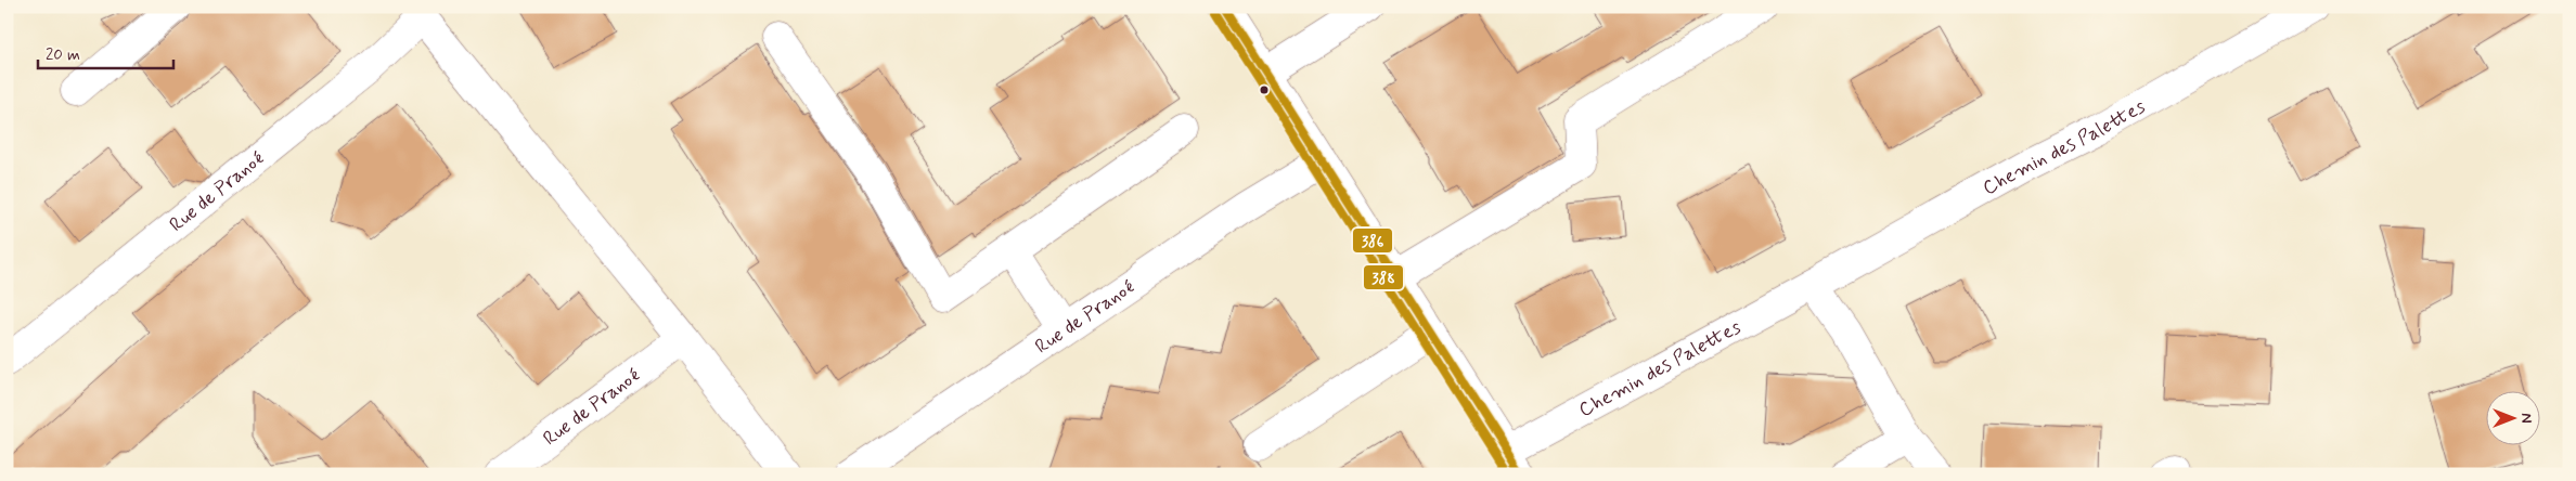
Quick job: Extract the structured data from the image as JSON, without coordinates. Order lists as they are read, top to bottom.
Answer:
{
  "streets": {
    "street": ["Chemin des Palettes", "Rue de Pranoé"]
  },
  "lines": ["transit line 386", "transit line 388"],
  "scale_bar": "20 m",
  "north": "right"
}
